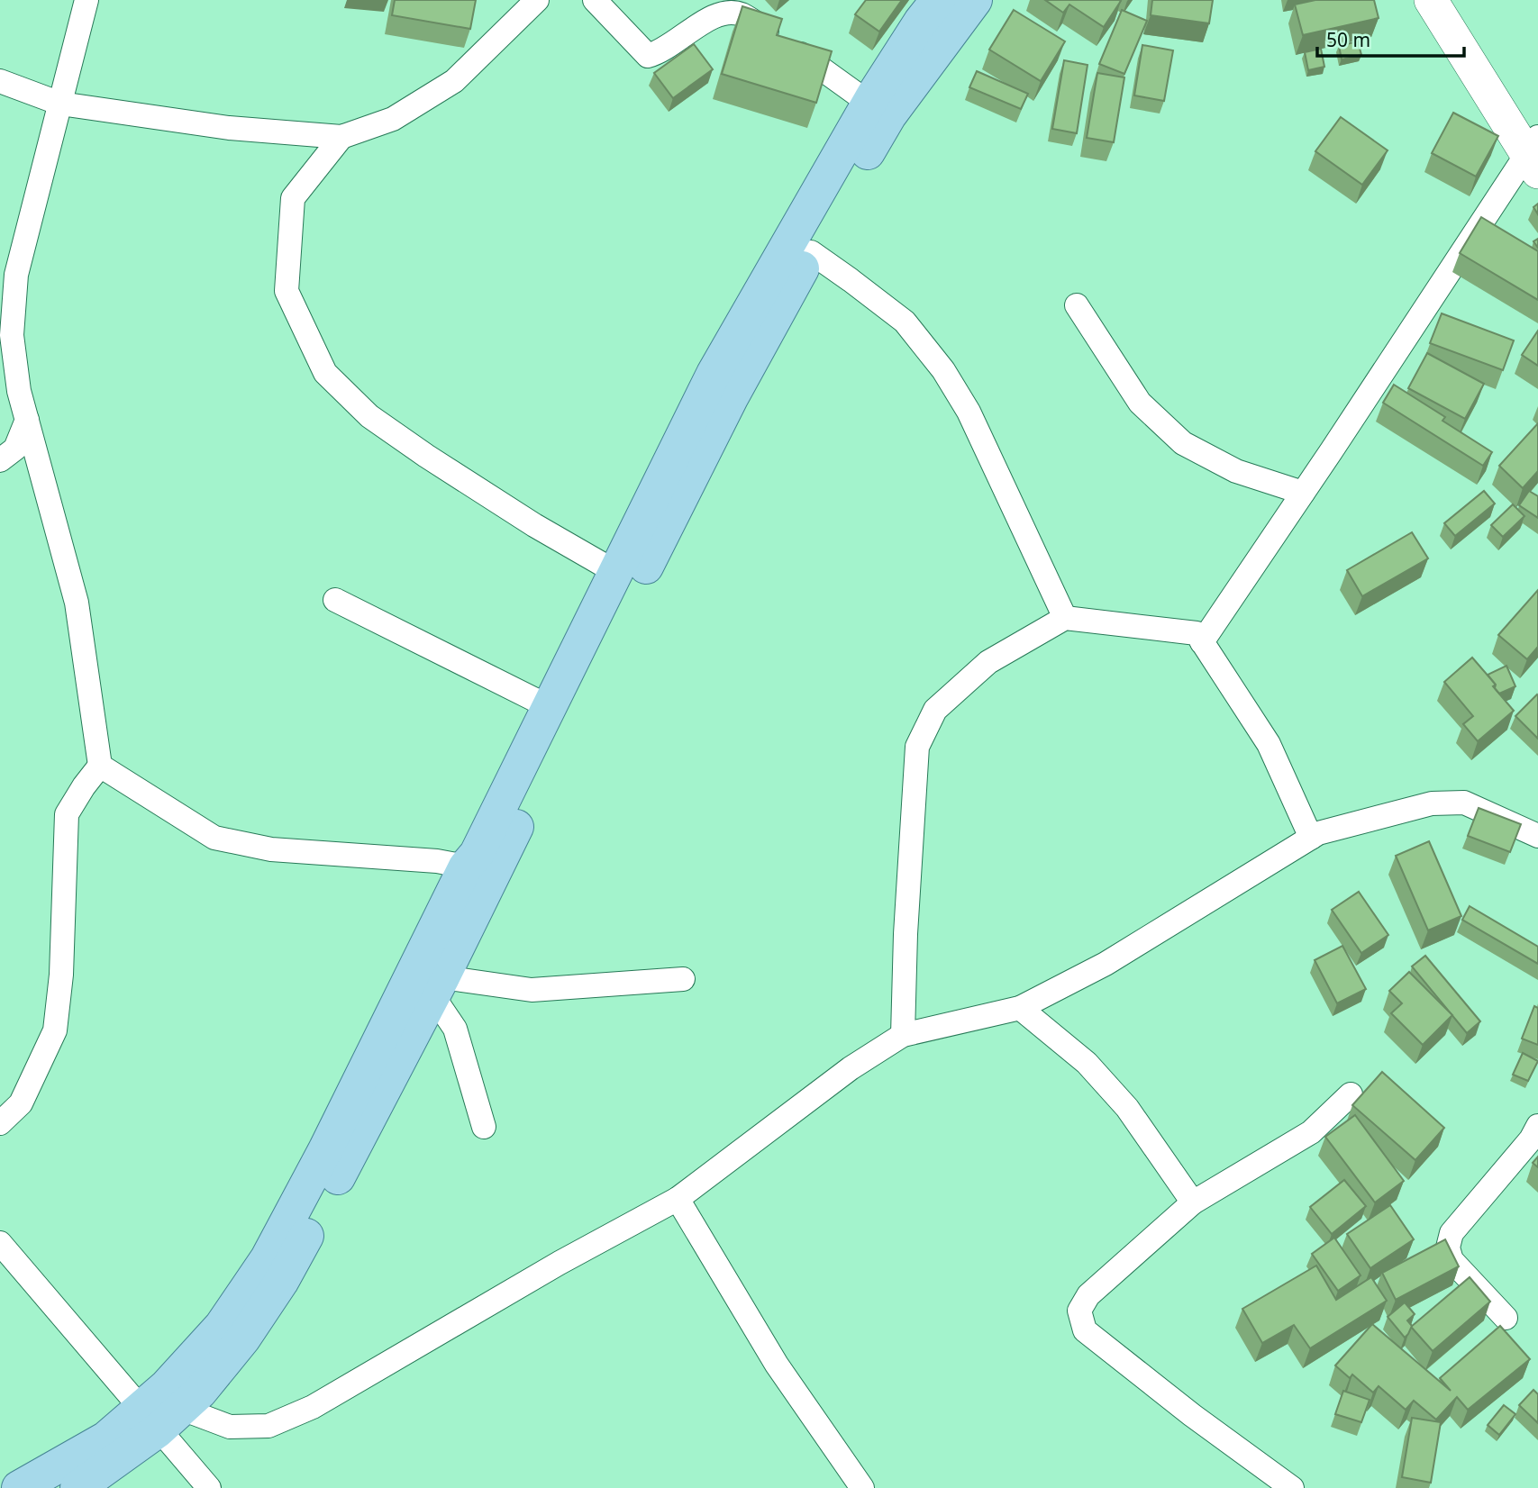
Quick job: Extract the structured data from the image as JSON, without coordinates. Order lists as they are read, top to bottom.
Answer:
{
  "scale_bar": "50 m"
}
